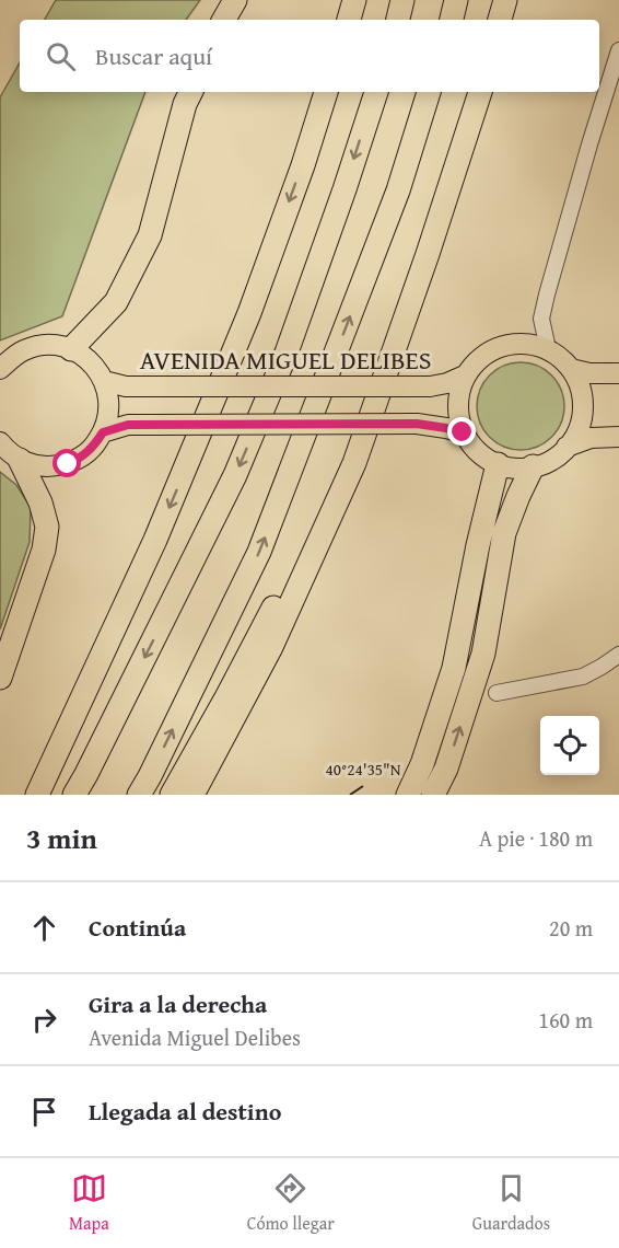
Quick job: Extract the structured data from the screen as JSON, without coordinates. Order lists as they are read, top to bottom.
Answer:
{
  "streets": {
    "main road": ["AVENIDA MIGUEL DELIBES"]
  },
  "page": {
    "search": "Buscar aquí",
    "heading": ["3 min", "A pie · 180 m"],
    "list": [
      ["Continúa", "20 m"],
      ["Gira a la derecha", "Avenida Miguel Delibes", "160 m"],
      "Llegada al destino"
    ],
    "nav": ["Mapa", "Cómo llegar", "Guardados"]
  },
  "coordinates": ["40°24'35\"N"]
}
